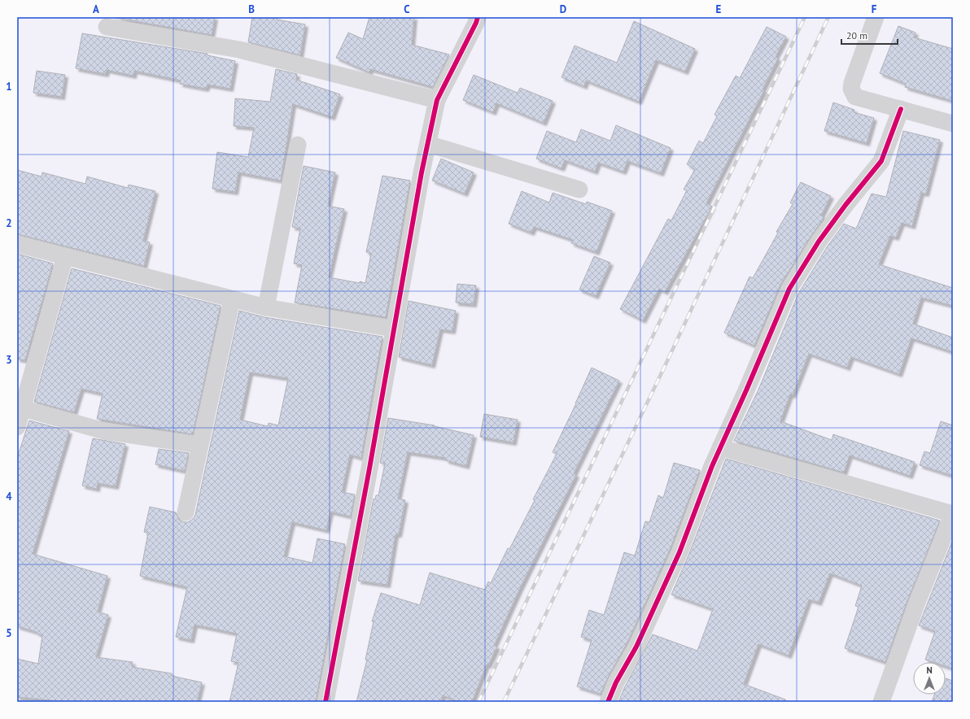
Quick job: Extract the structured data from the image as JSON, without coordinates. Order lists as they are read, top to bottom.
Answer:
{
  "scale_bar": "20 m",
  "north": "top",
  "grid": {
    "columns": [
      "A",
      "B",
      "C",
      "D",
      "E",
      "F"
    ],
    "rows": [
      "1",
      "2",
      "3",
      "4",
      "5"
    ]
  }
}
